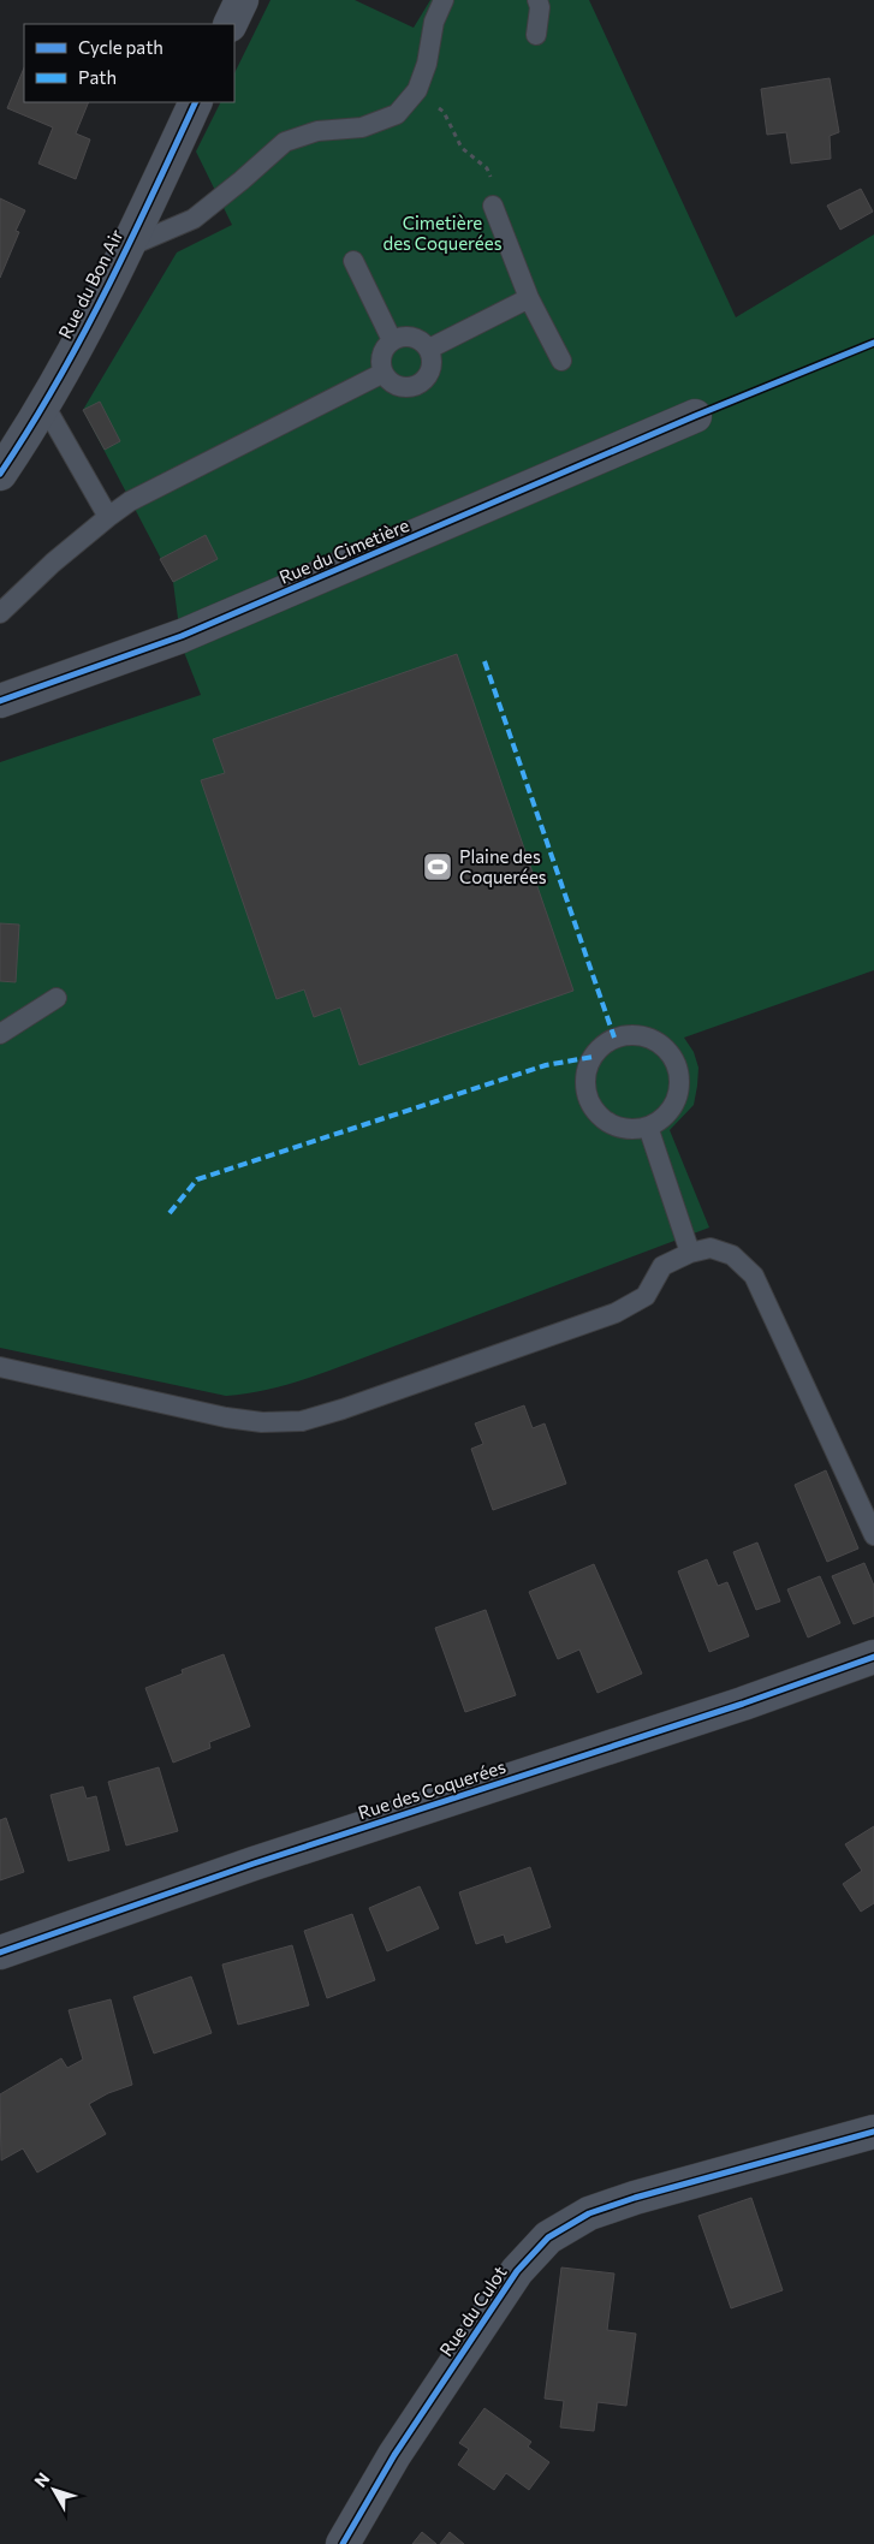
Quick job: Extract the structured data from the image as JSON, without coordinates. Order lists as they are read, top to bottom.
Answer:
{
  "streets": {
    "street": [
      "Rue du Bon Air",
      "Rue du Cimetière",
      "Rue des Coquerées",
      "Rue du Culot"
    ]
  },
  "parks": ["Cimetière des Coquerées"],
  "places": {
    "sports": ["Plaine des Coquerées"]
  },
  "legend": ["Cycle path", "Path"],
  "north": "top left"
}
